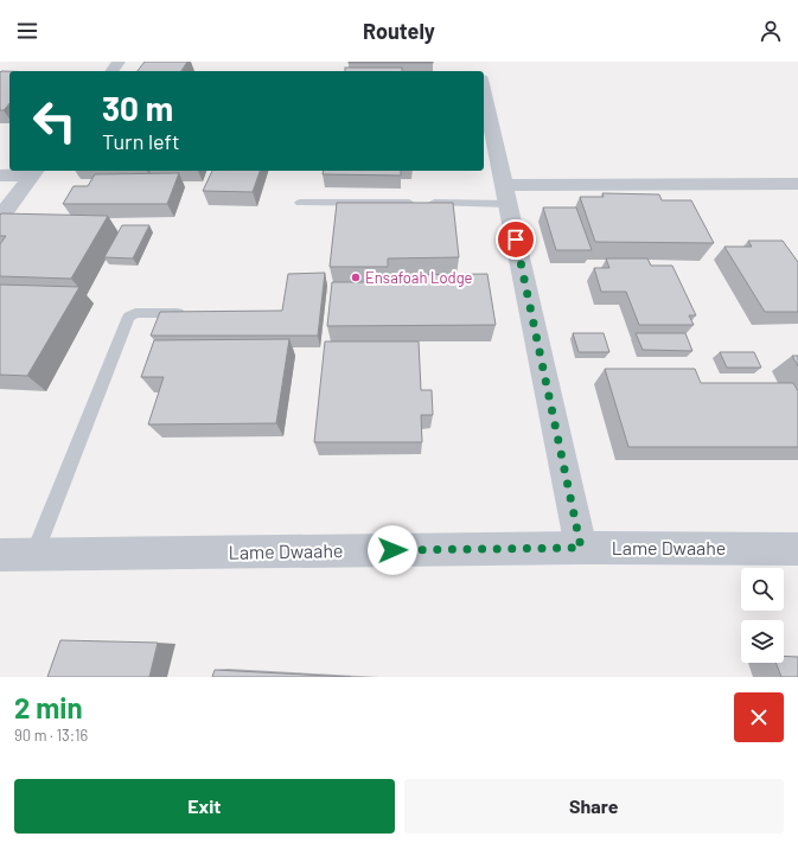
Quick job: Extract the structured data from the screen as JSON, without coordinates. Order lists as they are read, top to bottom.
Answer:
{
  "streets": {
    "street": ["Lame Dwaahe"]
  },
  "places": ["Ensafoah Lodge"],
  "page": {
    "header": "Routely",
    "turn": ["30 m", "Turn left"],
    "heading": ["2 min", "90 m · 13:16"],
    "buttons": ["Exit", "Share"]
  }
}
